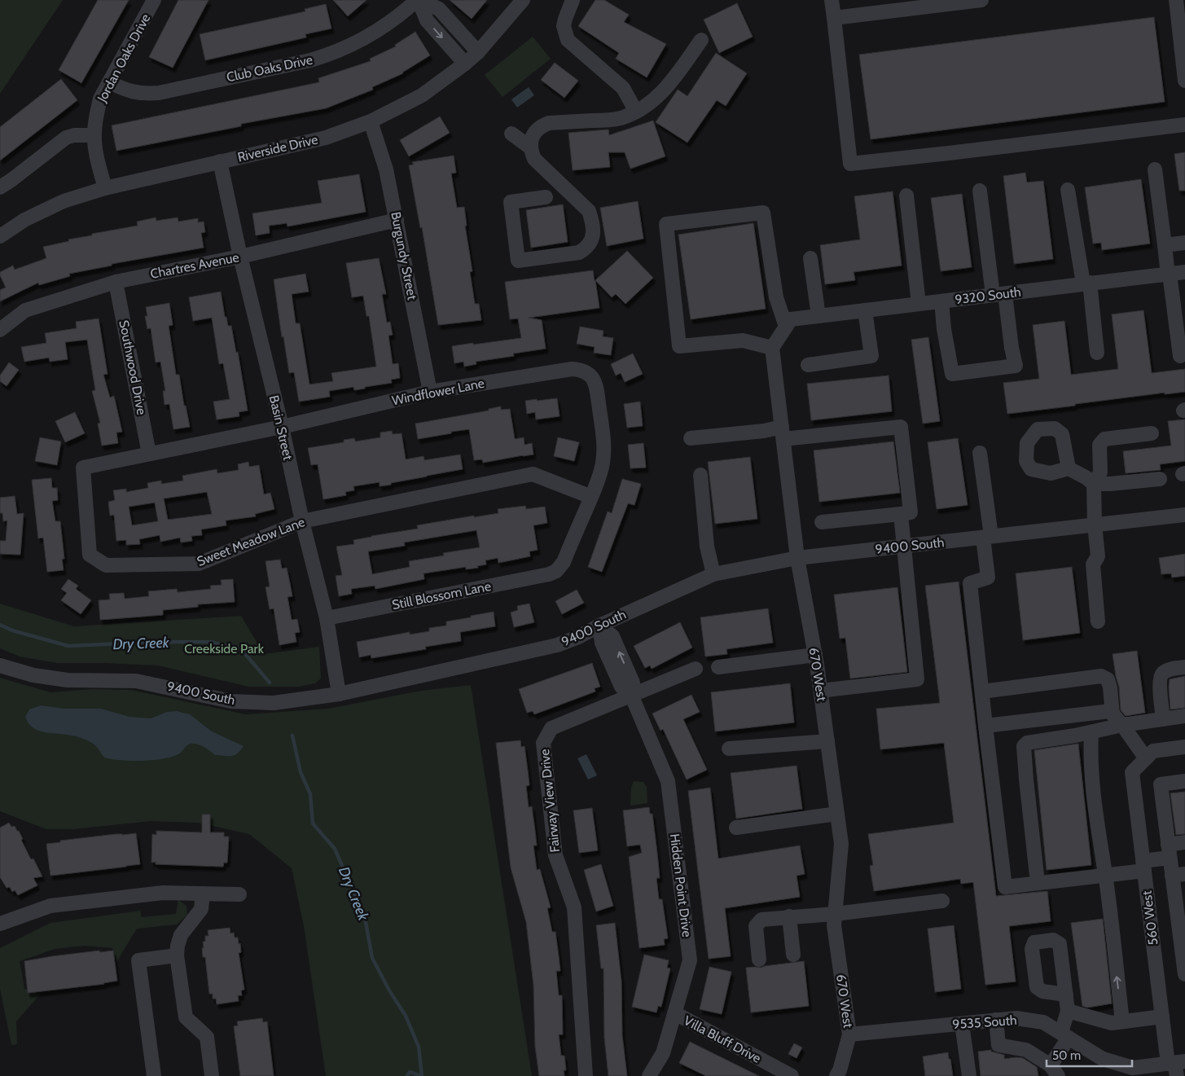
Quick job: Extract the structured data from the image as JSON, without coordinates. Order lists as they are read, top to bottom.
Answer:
{
  "streets": {
    "street": [
      "Jordan Oaks Drive",
      "Club Oaks Drive",
      "Riverside Drive",
      "Burgundy Street",
      "Chartres Avenue",
      "9320 South",
      "Southwood Drive",
      "Windflower Lane",
      "Basin Street",
      "Sweet Meadow Lane",
      "9400 South",
      "Still Blossom Lane",
      "670 West",
      "Fairway View Drive",
      "Hidden Point Drive",
      "560 West",
      "9535 South",
      "Villa Bluff Drive"
    ]
  },
  "crossings": [
    ["Jordan Oaks Drive", "Club Oaks Drive"],
    ["Jordan Oaks Drive", "Riverside Drive"],
    ["Riverside Drive", "Burgundy Street"],
    ["Riverside Drive", "Basin Street"],
    ["Burgundy Street", "Chartres Avenue"],
    ["Burgundy Street", "Windflower Lane"],
    ["Chartres Avenue", "Southwood Drive"],
    ["Chartres Avenue", "Basin Street"],
    ["Southwood Drive", "Windflower Lane"],
    ["Windflower Lane", "Basin Street"],
    ["Windflower Lane", "Sweet Meadow Lane"],
    ["Windflower Lane", "Still Blossom Lane"],
    ["Basin Street", "Sweet Meadow Lane"],
    ["Basin Street", "9400 South"],
    ["Basin Street", "Still Blossom Lane"],
    ["9400 South", "670 West"],
    ["9400 South", "Hidden Point Drive"],
    ["670 West", "9535 South"],
    ["Fairway View Drive", "Hidden Point Drive"],
    ["Hidden Point Drive", "Villa Bluff Drive"]
  ],
  "water": ["Dry Creek"],
  "parks": ["Creekside Park"],
  "scale_bar": "50 m"
}
